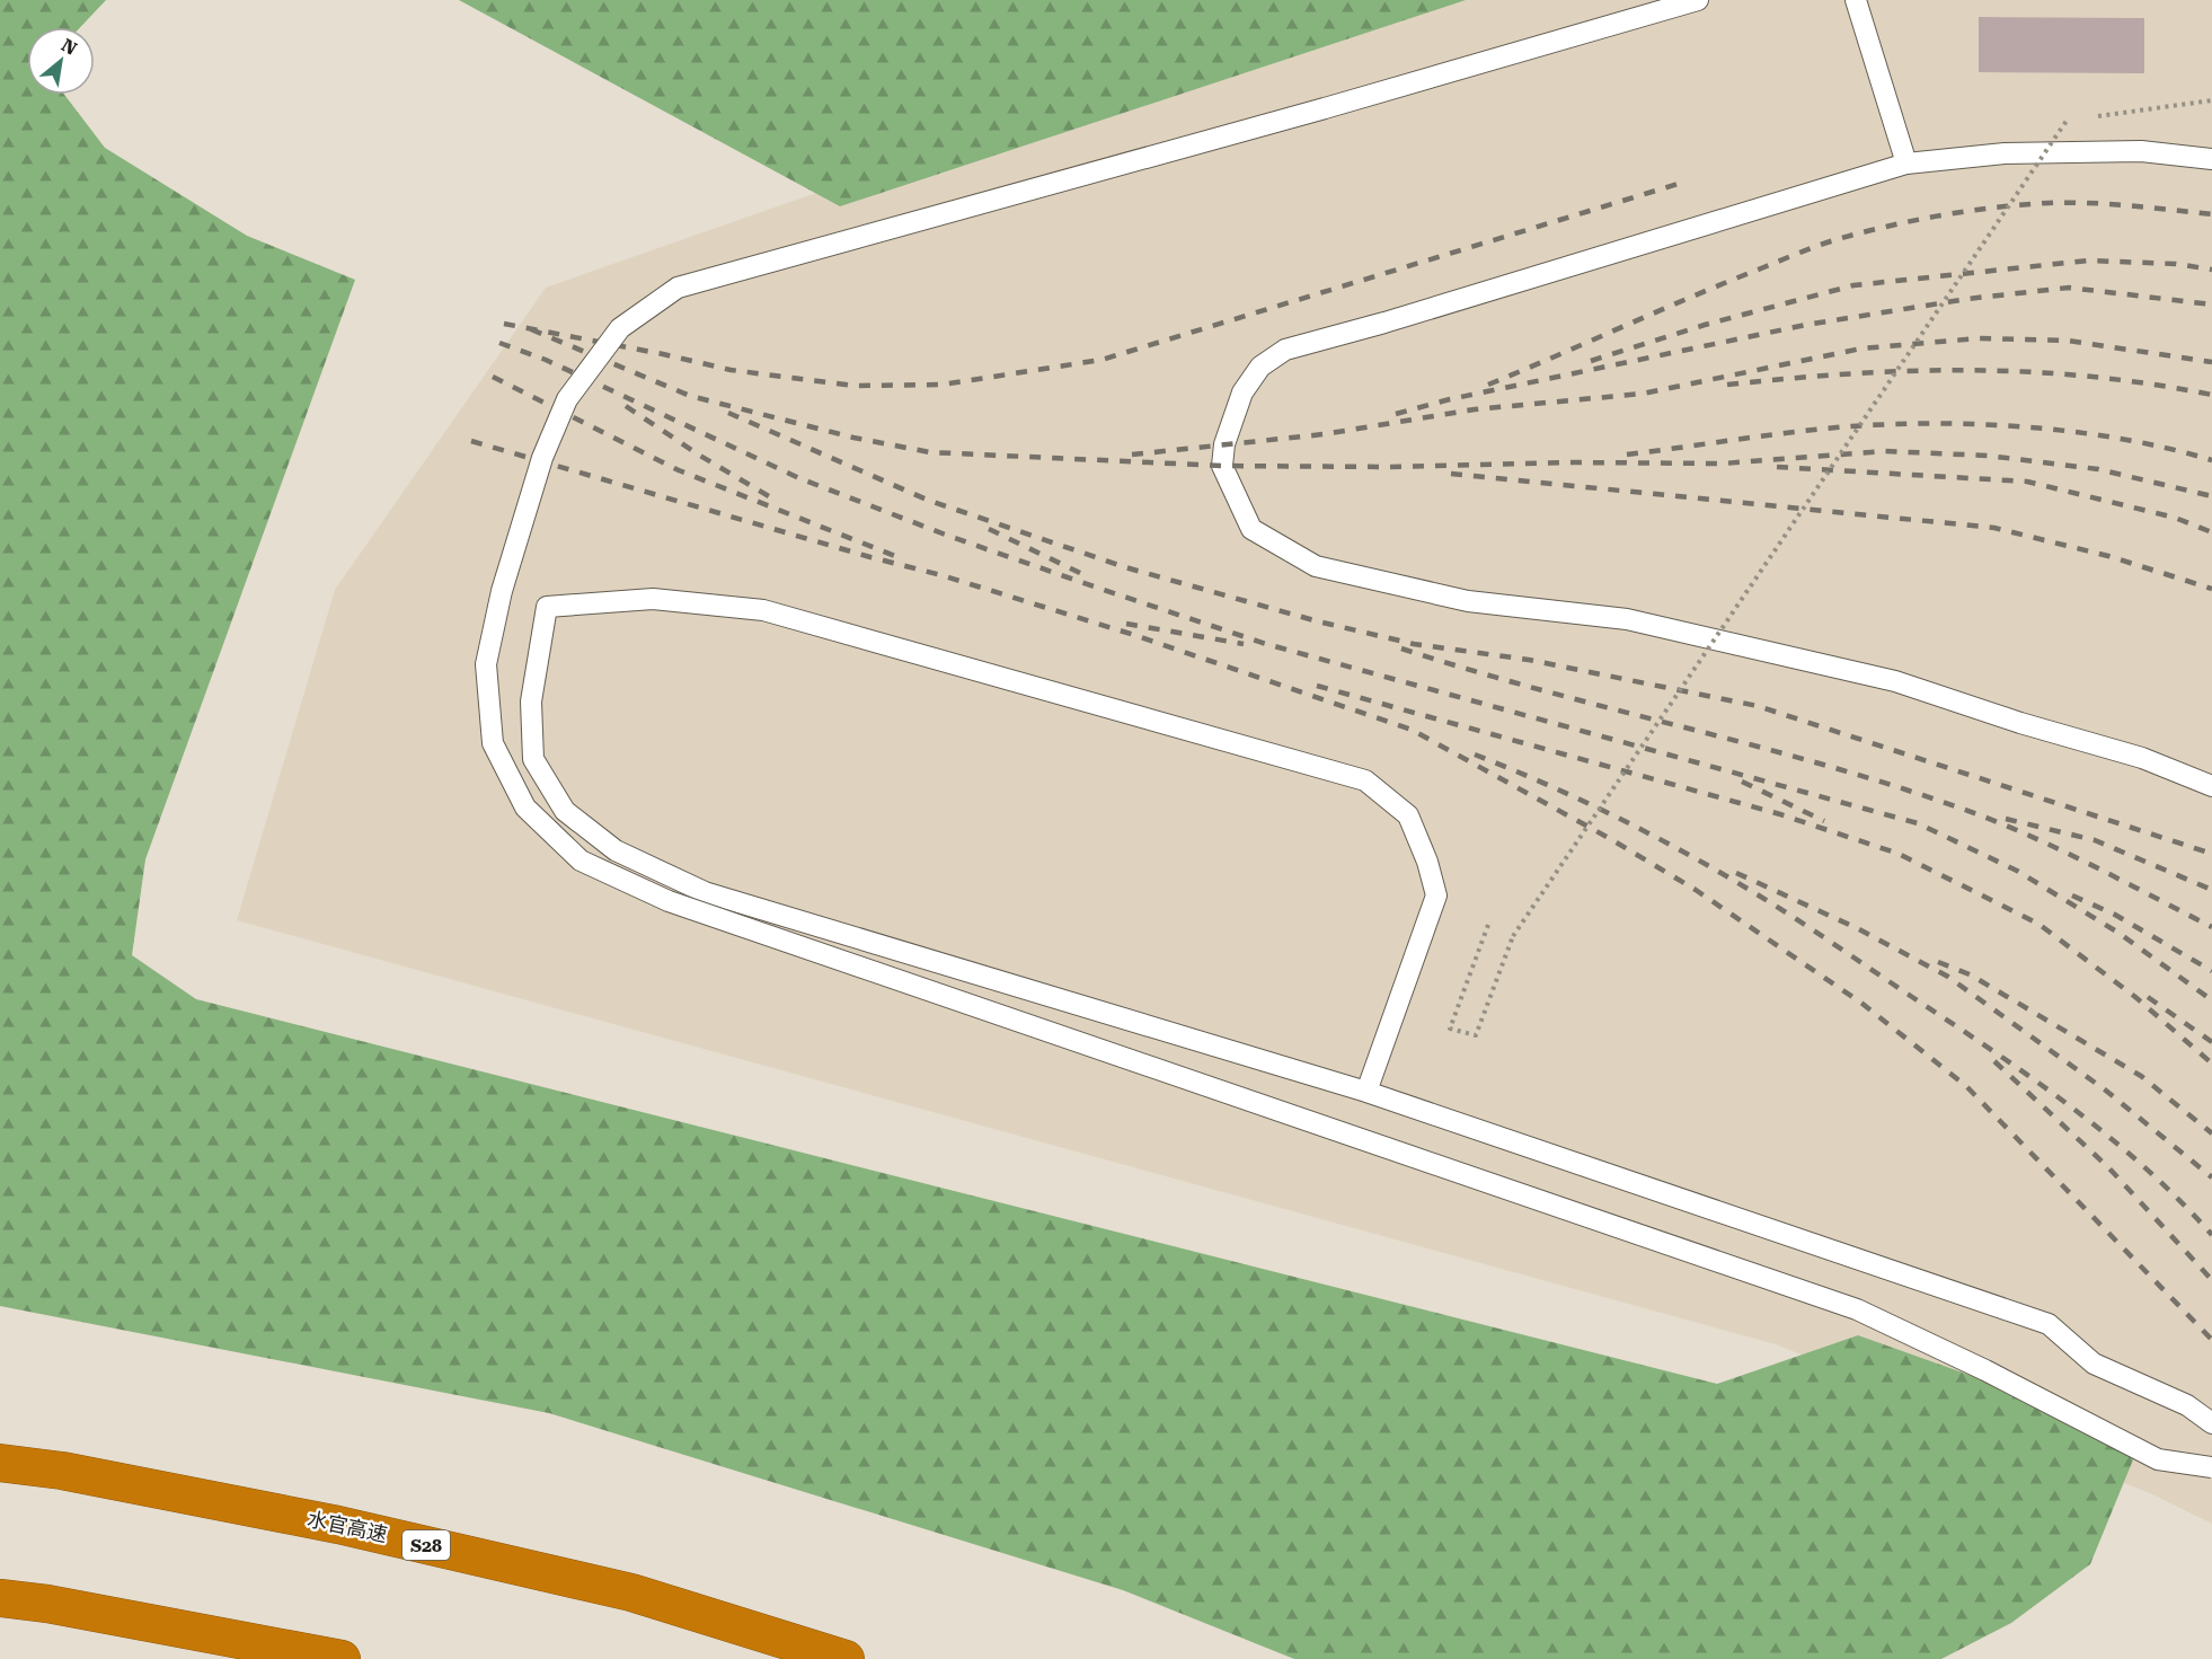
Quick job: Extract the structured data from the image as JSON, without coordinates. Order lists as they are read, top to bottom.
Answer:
{
  "streets": {
    "highway": ["水官高速", "S28"]
  },
  "north": "top right"
}
